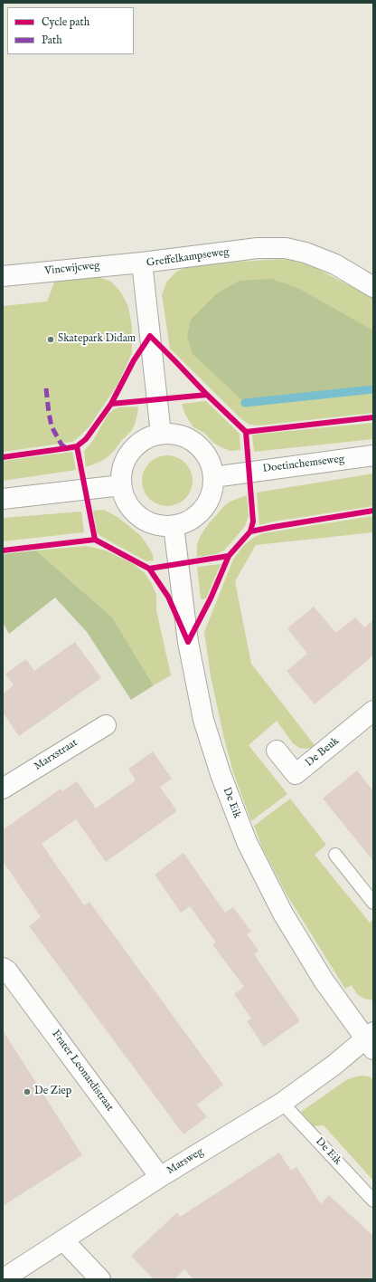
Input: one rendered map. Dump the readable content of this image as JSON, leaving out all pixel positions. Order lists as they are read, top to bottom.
{
  "streets": {
    "street": [
      "Greffelkampseweg",
      "Vincwijcweg",
      "Doetinchemseweg",
      "De Beuk",
      "Marxstraat",
      "De Eik",
      "Frater Leonardistraat",
      "Marsweg"
    ]
  },
  "crossings": [
    ["Greffelkampseweg", "Vincwijcweg"],
    ["Greffelkampseweg", "Doetinchemseweg"],
    ["Greffelkampseweg", "De Eik"],
    ["Doetinchemseweg", "De Eik"],
    ["De Eik", "Marsweg"],
    ["Frater Leonardistraat", "Marsweg"]
  ],
  "places": ["Skatepark Didam", "De Ziep"],
  "legend": ["Cycle path", "Path"]
}
